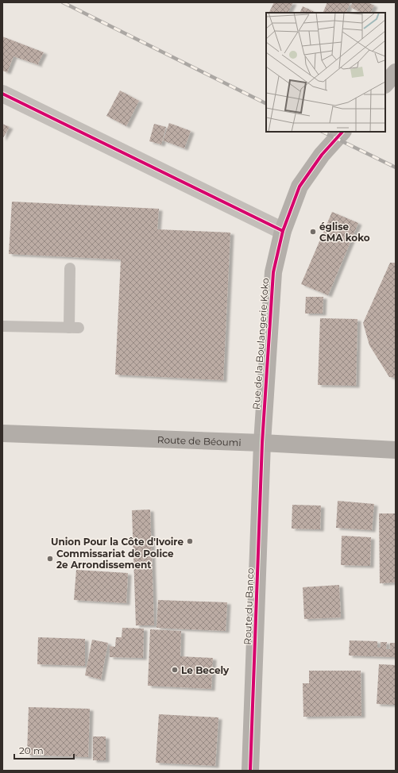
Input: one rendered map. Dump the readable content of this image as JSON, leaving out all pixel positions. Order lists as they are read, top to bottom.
{
  "streets": {
    "main road": ["Route de Béoumi"],
    "street": ["Rue de la Boulangerie Koko", "Route du Banco"]
  },
  "crossings": [
    ["Rue de la Boulangerie Koko", "Route de Béoumi"],
    ["Rue de la Boulangerie Koko", "Route du Banco"],
    ["Route de Béoumi", "Route du Banco"]
  ],
  "places": [
    "église CMA koko",
    "Union Pour la Côte d'Ivoire",
    "Commissariat de Police 2e Arrondissement",
    "Le Becely"
  ],
  "scale_bar": "20 m"
}
